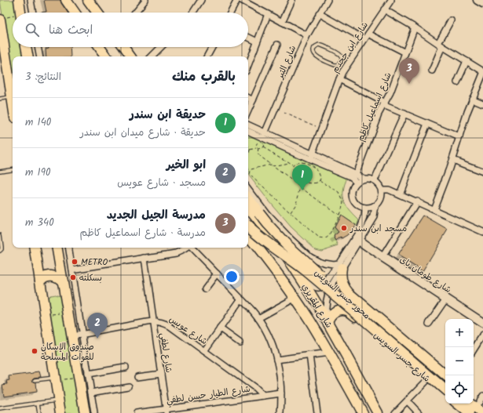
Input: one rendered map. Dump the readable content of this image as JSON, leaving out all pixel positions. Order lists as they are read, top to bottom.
{
  "streets": {
    "main road": ["محور جسر السويس", "شارع المقريزي", "شارع جسر السويس"],
    "street": [
      "شارع ابن جحدم",
      "شارع التبر",
      "شارع اسماعيل كاظم",
      "شارع طومان باى",
      "شارع عويس",
      "شارع لطفي",
      "شارع الطيار حسن لطفي"
    ]
  },
  "crossings": [
    ["شارع عويس", "شارع لطفي"],
    ["شارع عويس", "شارع الطيار حسن لطفي"],
    ["شارع لطفي", "شارع الطيار حسن لطفي"]
  ],
  "places": [
    "مسجد ابن سندر",
    "METRO",
    "بسكلته",
    "صندوق الإسكان للقوات المسلحة"
  ],
  "page": {
    "search": "ابحث هنا",
    "heading": ["بالقرب منك", "النتائج: 3"],
    "pins": ["3", "1", "2"],
    "list": [
      {
        "mark": "1",
        "name": "حديقة ابن سندر",
        "note": "حديقة · شارع ميدان ابن سندر",
        "value": "140 m"
      },
      {
        "mark": "2",
        "name": "ابو الخير",
        "note": "مسجد · شارع عويس",
        "value": "190 m"
      },
      {
        "mark": "3",
        "name": "مدرسة الجيل الجديد",
        "note": "مدرسة · شارع اسماعيل كاظم",
        "value": "340 m"
      }
    ],
    "map_buttons": ["+", "−"]
  }
}
